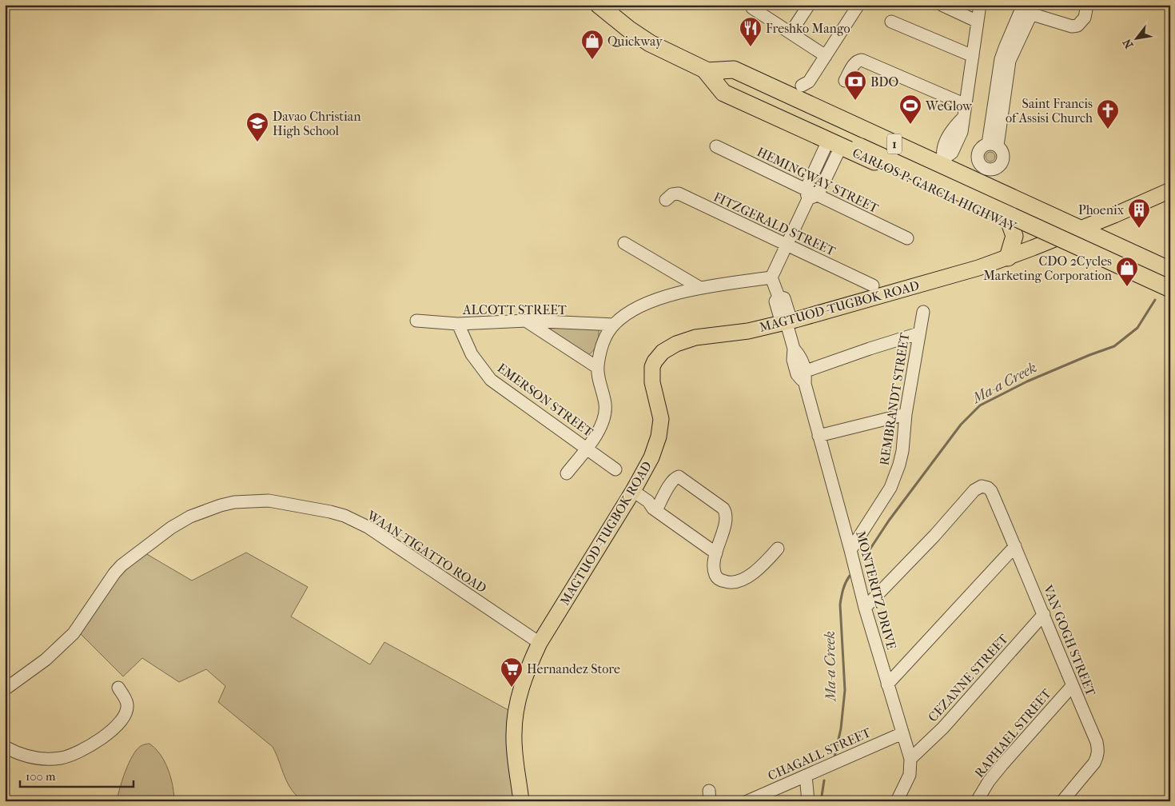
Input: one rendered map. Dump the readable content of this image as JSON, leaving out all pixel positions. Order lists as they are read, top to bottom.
{
  "streets": {
    "highway": ["1", "CARLOS P. GARCIA HIGHWAY"],
    "main road": ["MAGTUOD-TUGBOK ROAD"],
    "street": [
      "HEMINGWAY STREET",
      "FITZGERALD STREET",
      "ALCOTT STREET",
      "REMBRANDT STREET",
      "EMERSON STREET",
      "WAAN-TIGATTO ROAD",
      "MONTERITZ DRIVE",
      "VAN GOGH STREET",
      "CEZANNE STREET",
      "RAPHAEL STREET",
      "CHAGALL STREET"
    ]
  },
  "crossings": [
    ["CARLOS P. GARCIA HIGHWAY", "MAGTUOD-TUGBOK ROAD"],
    ["MAGTUOD-TUGBOK ROAD", "WAAN-TIGATTO ROAD"],
    ["MAGTUOD-TUGBOK ROAD", "MONTERITZ DRIVE"],
    ["ALCOTT STREET", "EMERSON STREET"],
    ["REMBRANDT STREET", "MONTERITZ DRIVE"],
    ["MONTERITZ DRIVE", "VAN GOGH STREET"],
    ["MONTERITZ DRIVE", "CEZANNE STREET"],
    ["MONTERITZ DRIVE", "CHAGALL STREET"],
    ["VAN GOGH STREET", "CEZANNE STREET"],
    ["VAN GOGH STREET", "RAPHAEL STREET"]
  ],
  "water": ["Ma-a Creek"],
  "places": {
    "restaurant": ["Freshko Mango"],
    "shop": ["Quickway", "CDO 2Cycles Marketing Corporation"],
    "bank": ["BDO"],
    "sports": ["WeGlow"],
    "church": ["Saint Francis of Assisi Church"],
    "school or university": ["Davao Christian High School"],
    "building": ["Phoenix"],
    "supermarket": ["Hernandez Store"]
  },
  "scale_bar": "100 m",
  "north": "bottom left"
}
